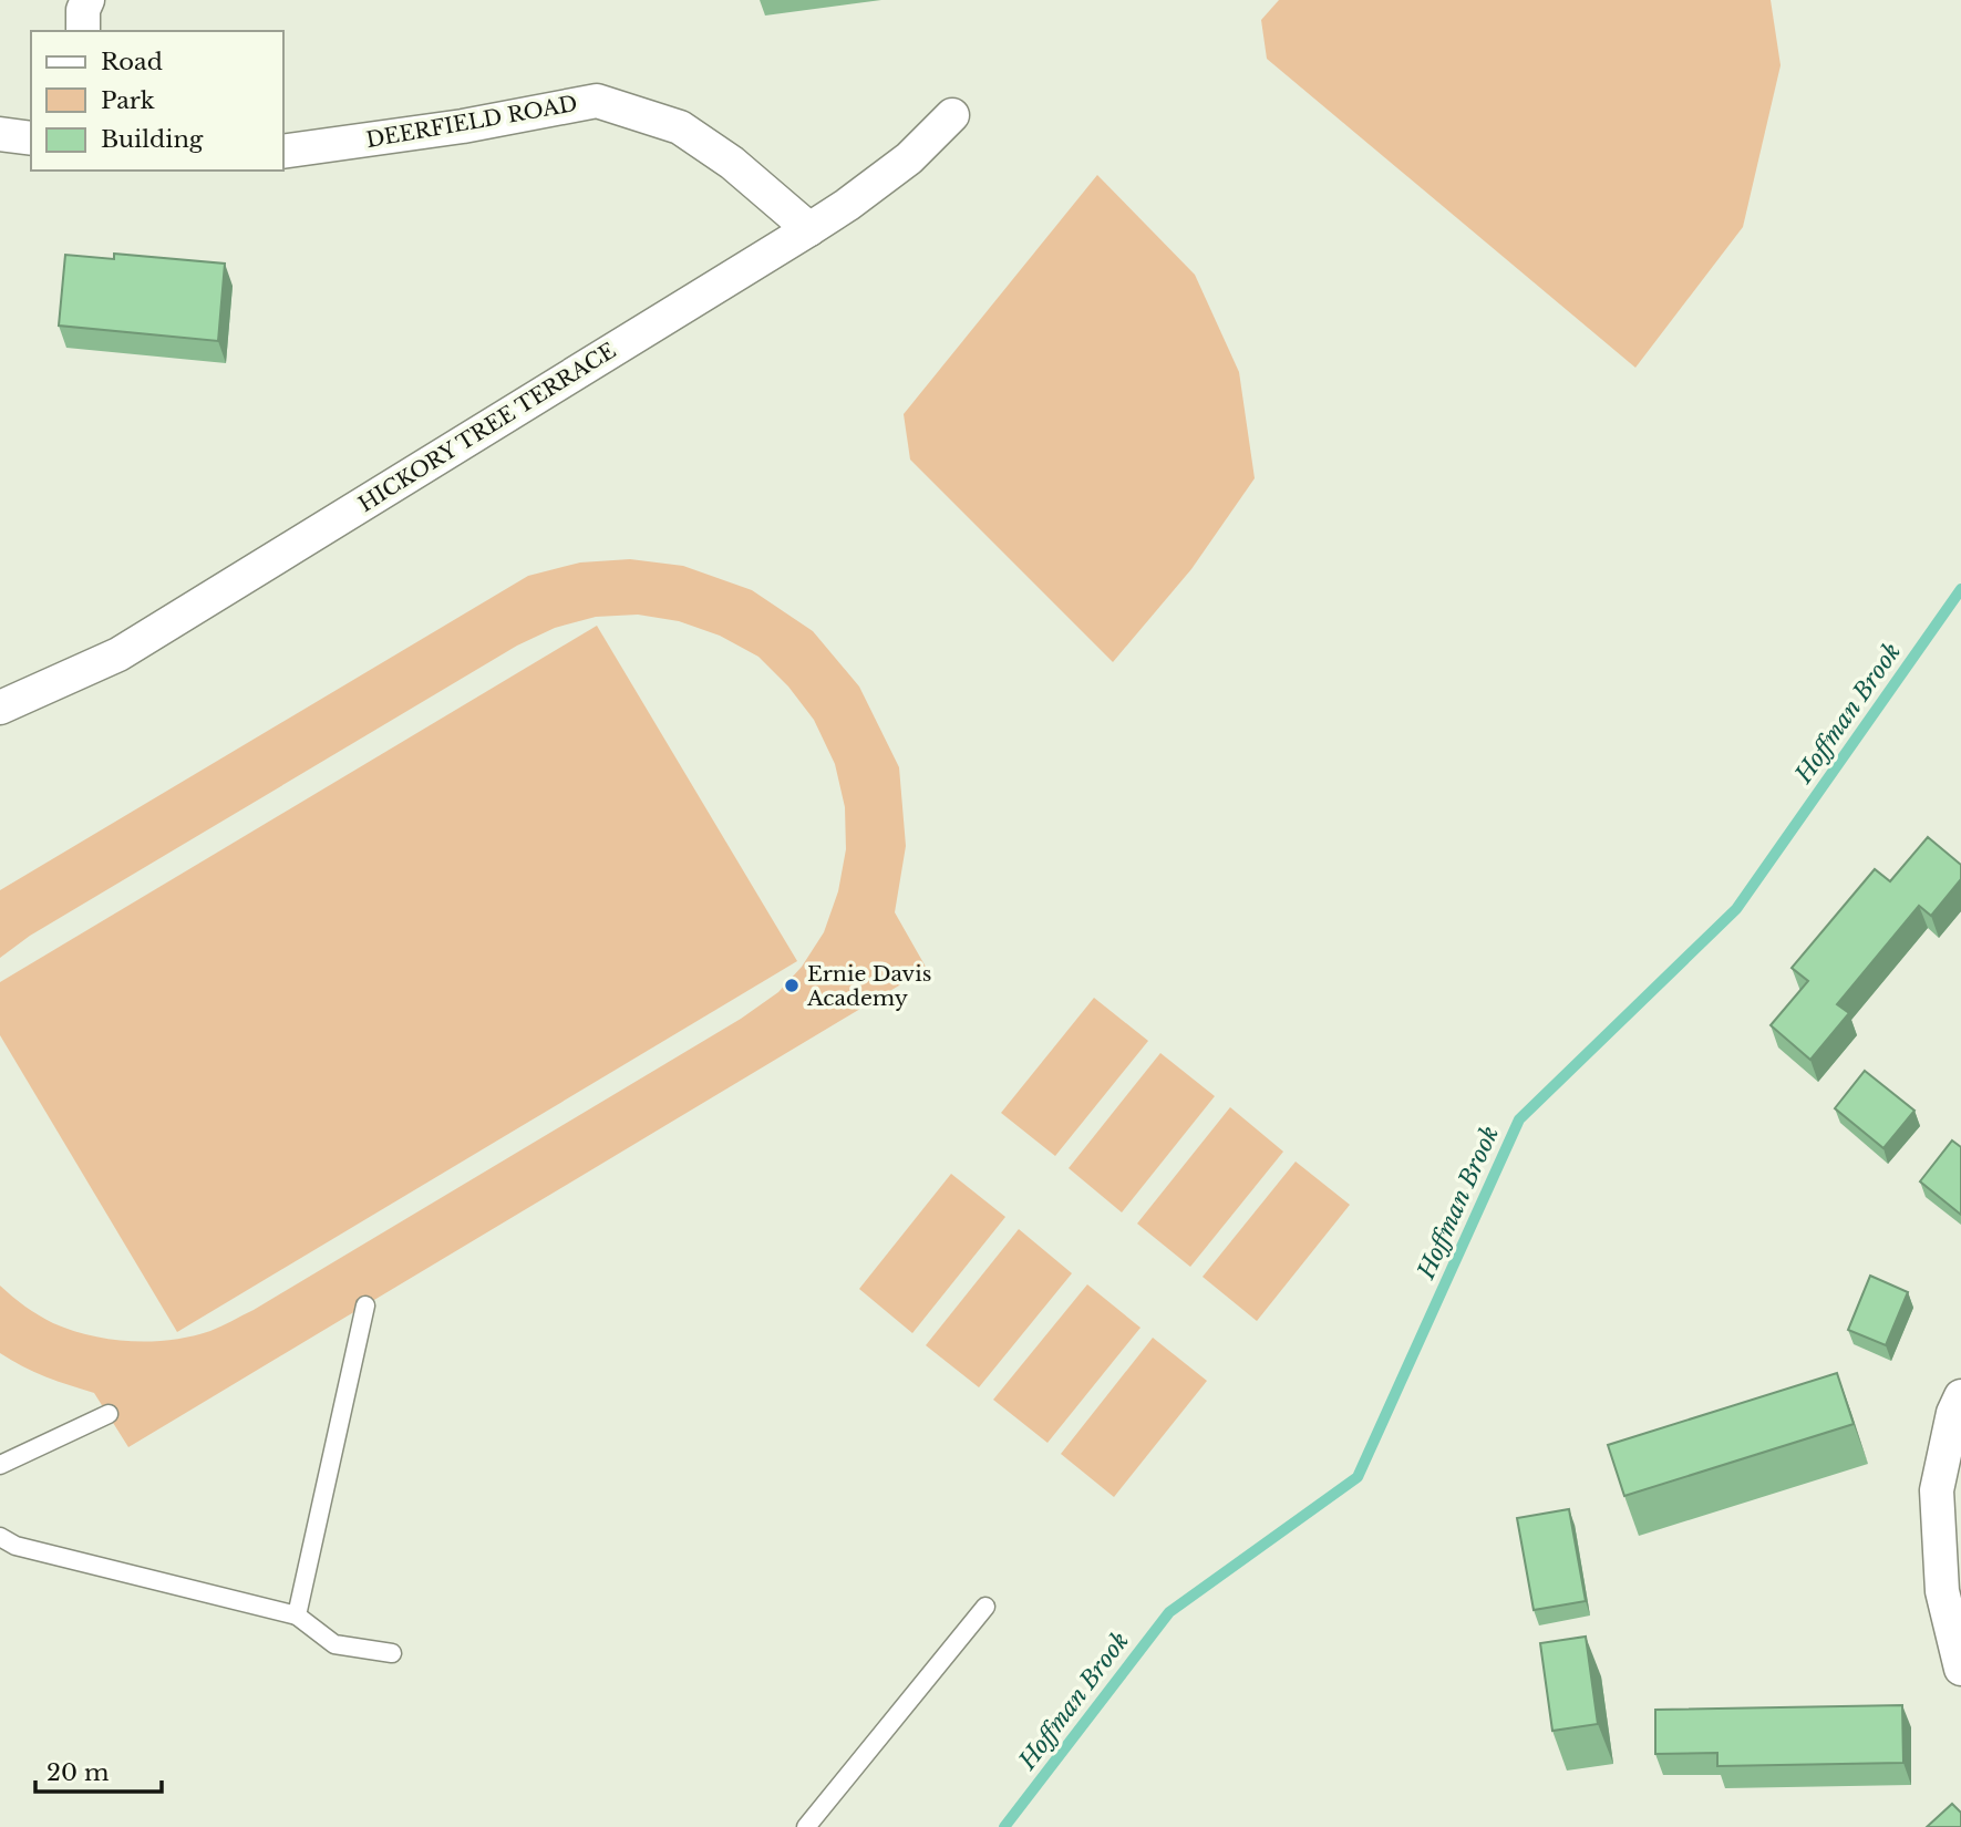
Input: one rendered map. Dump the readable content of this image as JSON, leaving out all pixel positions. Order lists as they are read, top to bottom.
{
  "streets": {
    "street": ["DEERFIELD ROAD", "HICKORY TREE TERRACE"]
  },
  "crossings": [
    ["DEERFIELD ROAD", "HICKORY TREE TERRACE"]
  ],
  "water": ["Hoffman Brook"],
  "places": ["Ernie Davis Academy"],
  "legend": ["Road", "Park", "Building"],
  "scale_bar": "20 m"
}
